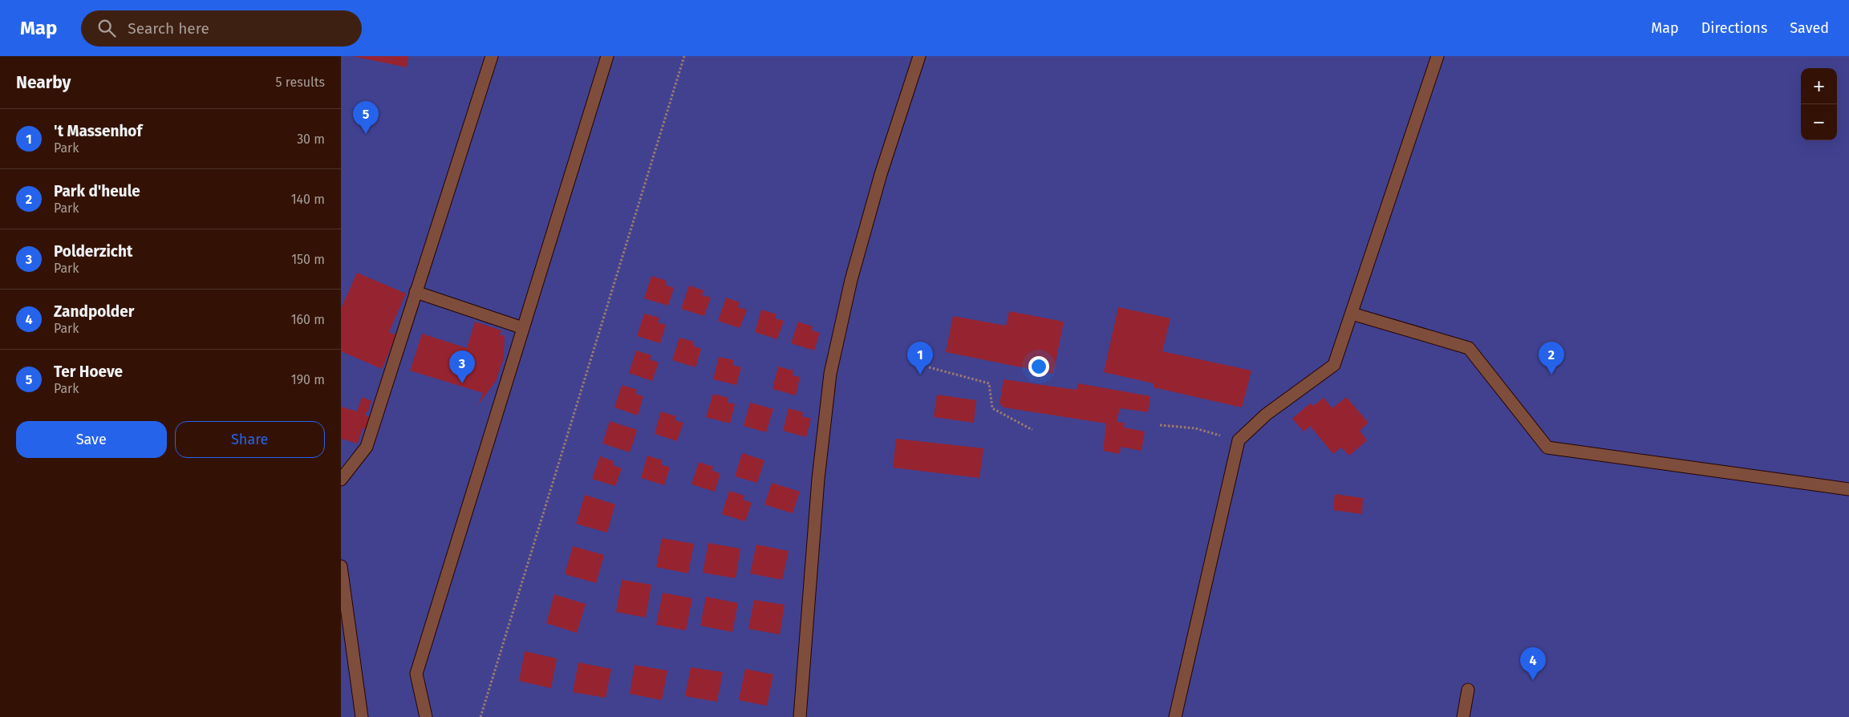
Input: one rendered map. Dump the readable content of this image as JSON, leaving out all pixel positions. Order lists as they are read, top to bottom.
{
  "page": {
    "header": "Map",
    "search": "Search here",
    "nav": ["Map", "Directions", "Saved"],
    "heading": ["Nearby", "5 results"],
    "map_buttons": ["+", "−"],
    "pins": [
      "5",
      "1",
      "2",
      "3",
      "4"
    ],
    "list": [
      {
        "mark": "1",
        "name": "'t Massenhof",
        "note": "Park",
        "value": "30 m"
      },
      {
        "mark": "2",
        "name": "Park d'heule",
        "note": "Park",
        "value": "140 m"
      },
      {
        "mark": "3",
        "name": "Polderzicht",
        "note": "Park",
        "value": "150 m"
      },
      {
        "mark": "4",
        "name": "Zandpolder",
        "note": "Park",
        "value": "160 m"
      },
      {
        "mark": "5",
        "name": "Ter Hoeve",
        "note": "Park",
        "value": "190 m"
      }
    ],
    "buttons": ["Save", "Share"]
  }
}
